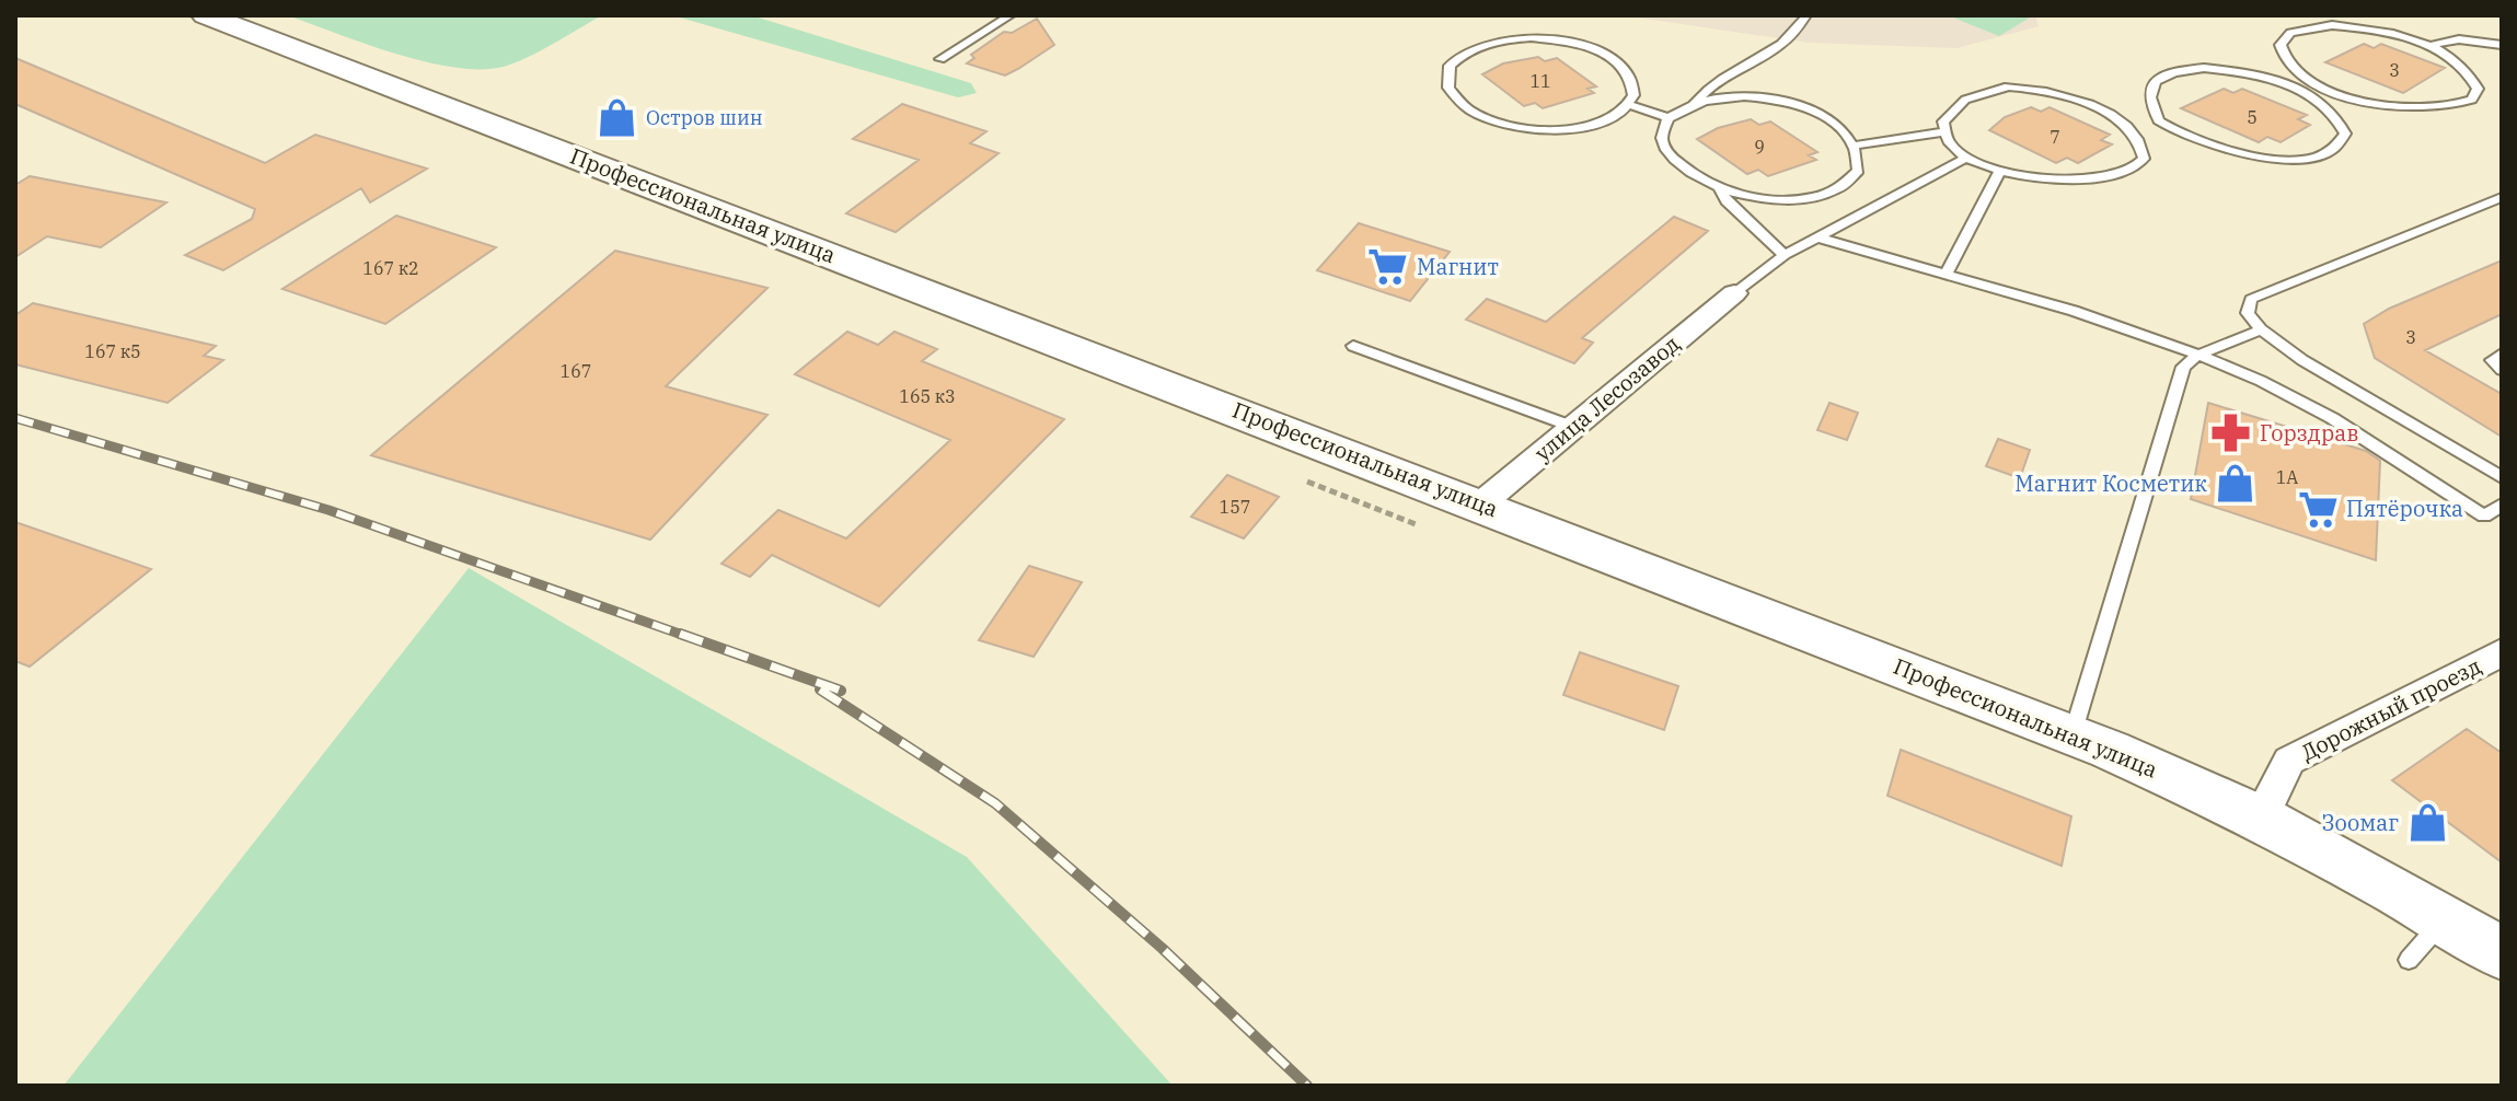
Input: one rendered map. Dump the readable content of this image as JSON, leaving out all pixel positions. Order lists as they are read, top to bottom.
{
  "streets": {
    "main road": ["Профессиональная улица"],
    "street": ["улица Лесозавод", "Дорожный проезд"]
  },
  "crossings": [
    ["Профессиональная улица", "улица Лесозавод"],
    ["Профессиональная улица", "Дорожный проезд"]
  ],
  "places": {
    "shop": ["Остров шин", "Магнит Косметик", "Зоомаг"],
    "supermarket": ["Магнит", "Пятёрочка"],
    "pharmacy": ["Горздрав"]
  },
  "house_numbers": [
    "3",
    "11",
    "5",
    "7",
    "9",
    "167 к2",
    "3",
    "167 к5",
    "167",
    "165 к3",
    "1А",
    "157"
  ]
}
